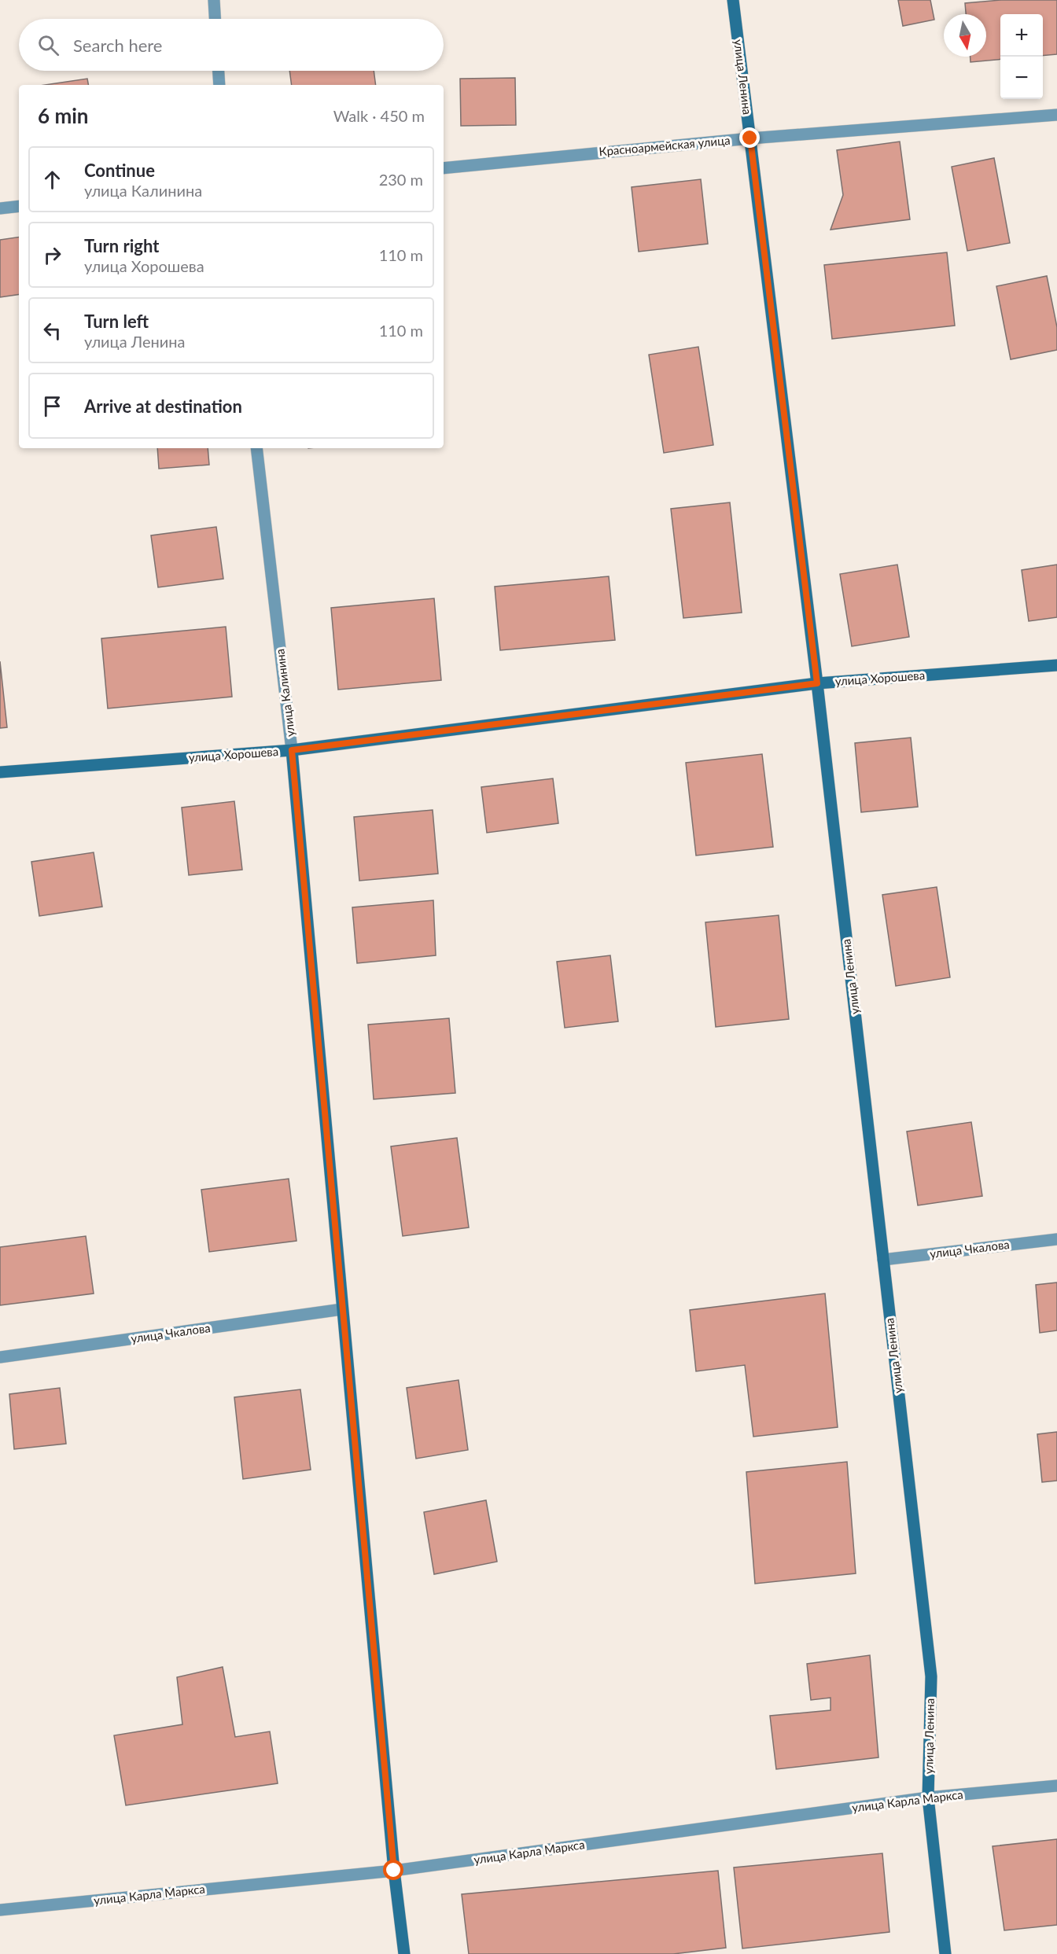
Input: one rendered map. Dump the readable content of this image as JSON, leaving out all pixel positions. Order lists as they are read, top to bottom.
{
  "streets": {
    "street": [
      "улица Ленина",
      "Красноармейская улица",
      "улица Хорошева",
      "улица Калинина",
      "улица Чкалова",
      "улица Карла Маркса"
    ]
  },
  "crossings": [
    ["улица Ленина", "Красноармейская улица"],
    ["улица Ленина", "улица Хорошева"],
    ["улица Ленина", "улица Чкалова"],
    ["улица Ленина", "улица Карла Маркса"],
    ["улица Хорошева", "улица Калинина"],
    ["улица Калинина", "улица Чкалова"],
    ["улица Калинина", "улица Карла Маркса"]
  ],
  "north": "bottom",
  "page": {
    "map_buttons": ["+", "−"],
    "search": "Search here",
    "heading": ["6 min", "Walk · 450 m"],
    "list": [
      ["Continue", "улица Калинина", "230 m"],
      ["Turn right", "улица Хорошева", "110 m"],
      ["Turn left", "улица Ленина", "110 m"],
      "Arrive at destination"
    ]
  }
}
